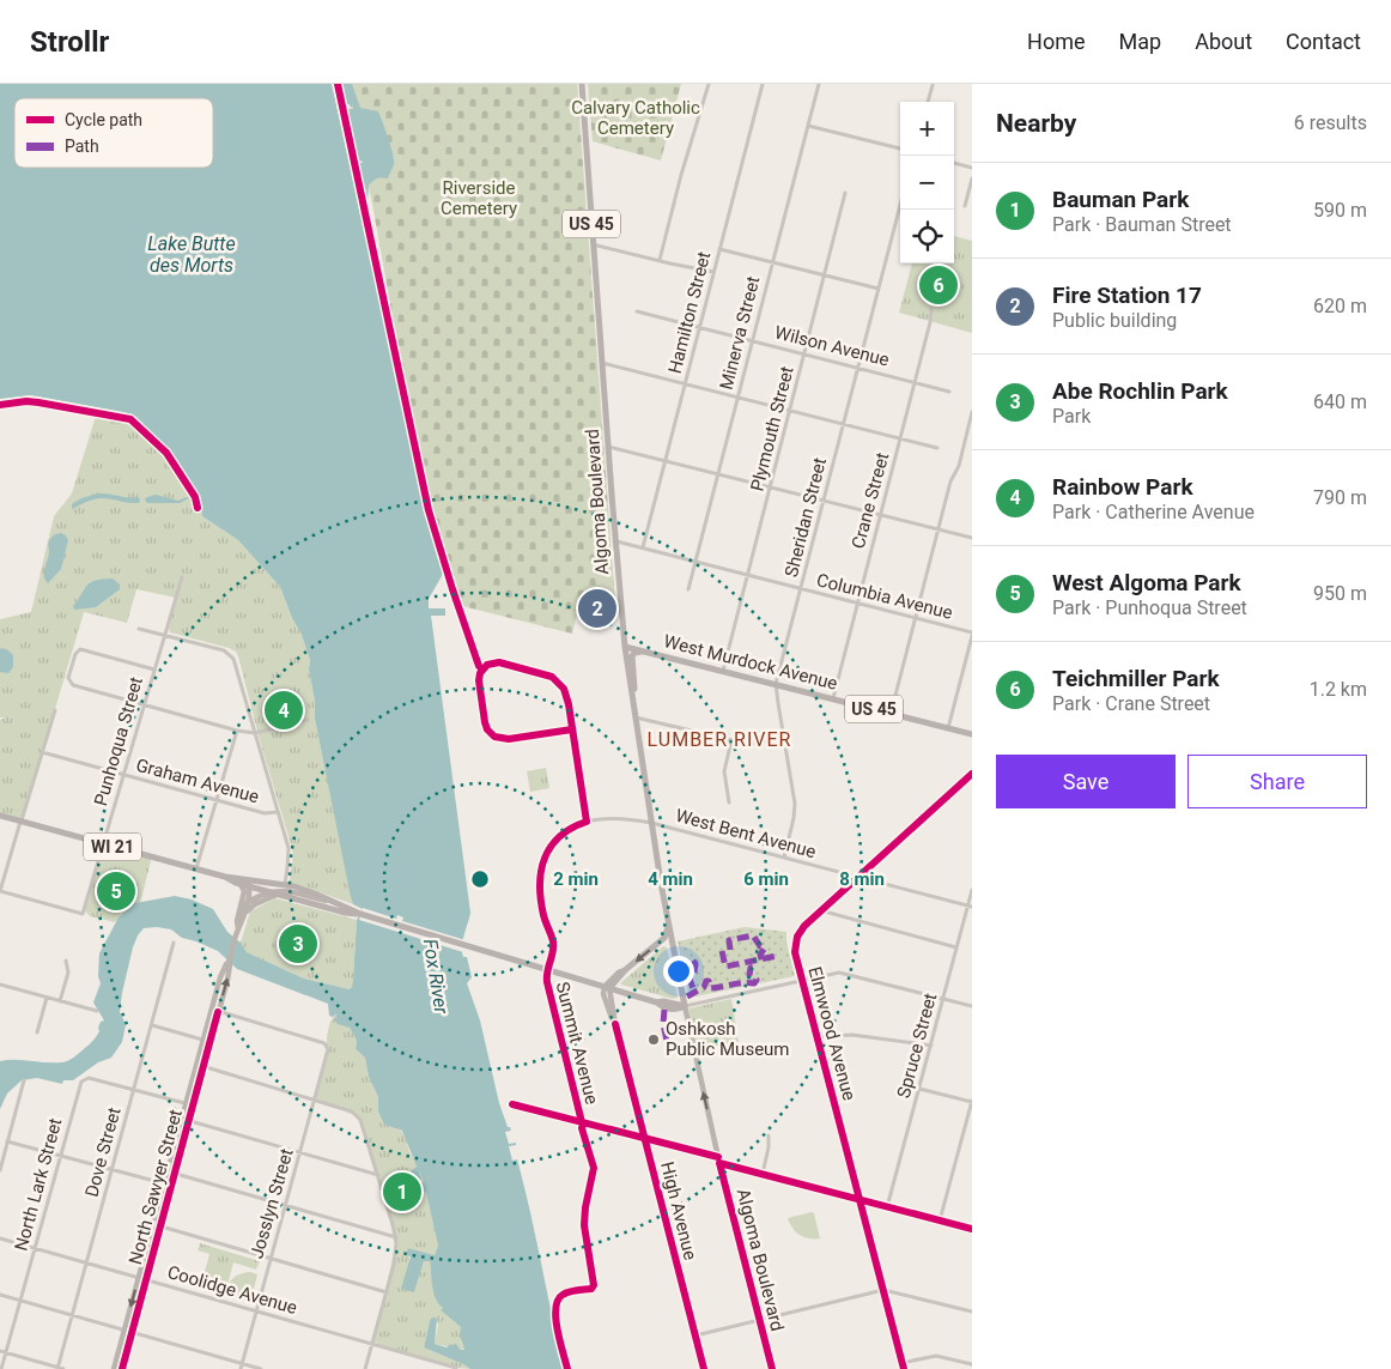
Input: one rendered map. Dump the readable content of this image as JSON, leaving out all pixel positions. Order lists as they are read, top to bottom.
{
  "streets": {
    "main road": [
      "US 45",
      "Algoma Boulevard",
      "West Murdock Avenue",
      "WI 21"
    ],
    "street": [
      "Hamilton Street",
      "Minerva Street",
      "Wilson Avenue",
      "Plymouth Street",
      "Crane Street",
      "Sheridan Street",
      "Columbia Avenue",
      "Punhoqua Street",
      "Graham Avenue",
      "West Bent Avenue",
      "Elmwood Avenue",
      "Summit Avenue",
      "Spruce Street",
      "Dove Street",
      "North Lark Street",
      "North Sawyer Street",
      "Josslyn Street",
      "High Avenue",
      "Coolidge Avenue"
    ]
  },
  "crossings": [
    ["Hamilton Street", "Wilson Avenue"],
    ["Hamilton Street", "Columbia Avenue"],
    ["Minerva Street", "Wilson Avenue"],
    ["Minerva Street", "Columbia Avenue"],
    ["Wilson Avenue", "Plymouth Street"],
    ["Wilson Avenue", "Crane Street"],
    ["Wilson Avenue", "Sheridan Street"],
    ["Plymouth Street", "Columbia Avenue"],
    ["Plymouth Street", "West Murdock Avenue"],
    ["Crane Street", "Columbia Avenue"],
    ["Crane Street", "West Murdock Avenue"],
    ["Algoma Boulevard", "Columbia Avenue"],
    ["Algoma Boulevard", "West Murdock Avenue"],
    ["Algoma Boulevard", "West Bent Avenue"],
    ["Algoma Boulevard", "WI 21"],
    ["Algoma Boulevard", "Summit Avenue"],
    ["Algoma Boulevard", "High Avenue"],
    ["Sheridan Street", "Columbia Avenue"],
    ["Sheridan Street", "West Murdock Avenue"],
    ["Sheridan Street", "West Bent Avenue"],
    ["Punhoqua Street", "Graham Avenue"],
    ["Punhoqua Street", "WI 21"],
    ["West Bent Avenue", "WI 21"],
    ["West Bent Avenue", "Elmwood Avenue"],
    ["West Bent Avenue", "Summit Avenue"],
    ["West Bent Avenue", "Spruce Street"],
    ["West Bent Avenue", "High Avenue"],
    ["WI 21", "Summit Avenue"],
    ["WI 21", "North Sawyer Street"],
    ["WI 21", "High Avenue"],
    ["Summit Avenue", "High Avenue"],
    ["Dove Street", "North Lark Street"],
    ["Dove Street", "Coolidge Avenue"],
    ["North Lark Street", "Coolidge Avenue"],
    ["North Sawyer Street", "Josslyn Street"],
    ["North Sawyer Street", "Coolidge Avenue"],
    ["Josslyn Street", "Coolidge Avenue"]
  ],
  "districts": ["LUMBER RIVER"],
  "water": ["Lake Butte des Morts", "Fox River"],
  "parks": ["Calvary Catholic Cemetery", "Riverside Cemetery"],
  "places": ["Oshkosh Public Museum"],
  "legend": ["Cycle path", "Path"],
  "page": {
    "header": "Strollr",
    "nav": [
      "Home",
      "Map",
      "About",
      "Contact"
    ],
    "heading": ["Nearby", "6 results"],
    "map_buttons": ["+", "−"],
    "list": [
      {
        "mark": "1",
        "name": "Bauman Park",
        "note": "Park · Bauman Street",
        "value": "590 m"
      },
      {
        "mark": "2",
        "name": "Fire Station 17",
        "note": "Public building",
        "value": "620 m"
      },
      {
        "mark": "3",
        "name": "Abe Rochlin Park",
        "note": "Park",
        "value": "640 m"
      },
      {
        "mark": "4",
        "name": "Rainbow Park",
        "note": "Park · Catherine Avenue",
        "value": "790 m"
      },
      {
        "mark": "5",
        "name": "West Algoma Park",
        "note": "Park · Punhoqua Street",
        "value": "950 m"
      },
      {
        "mark": "6",
        "name": "Teichmiller Park",
        "note": "Park · Crane Street",
        "value": "1.2 km"
      }
    ],
    "pins": [
      "6",
      "2",
      "4",
      "5",
      "3",
      "1"
    ],
    "buttons": ["Save", "Share"]
  },
  "rings": [
    "2 min",
    "4 min",
    "6 min",
    "8 min"
  ]
}
